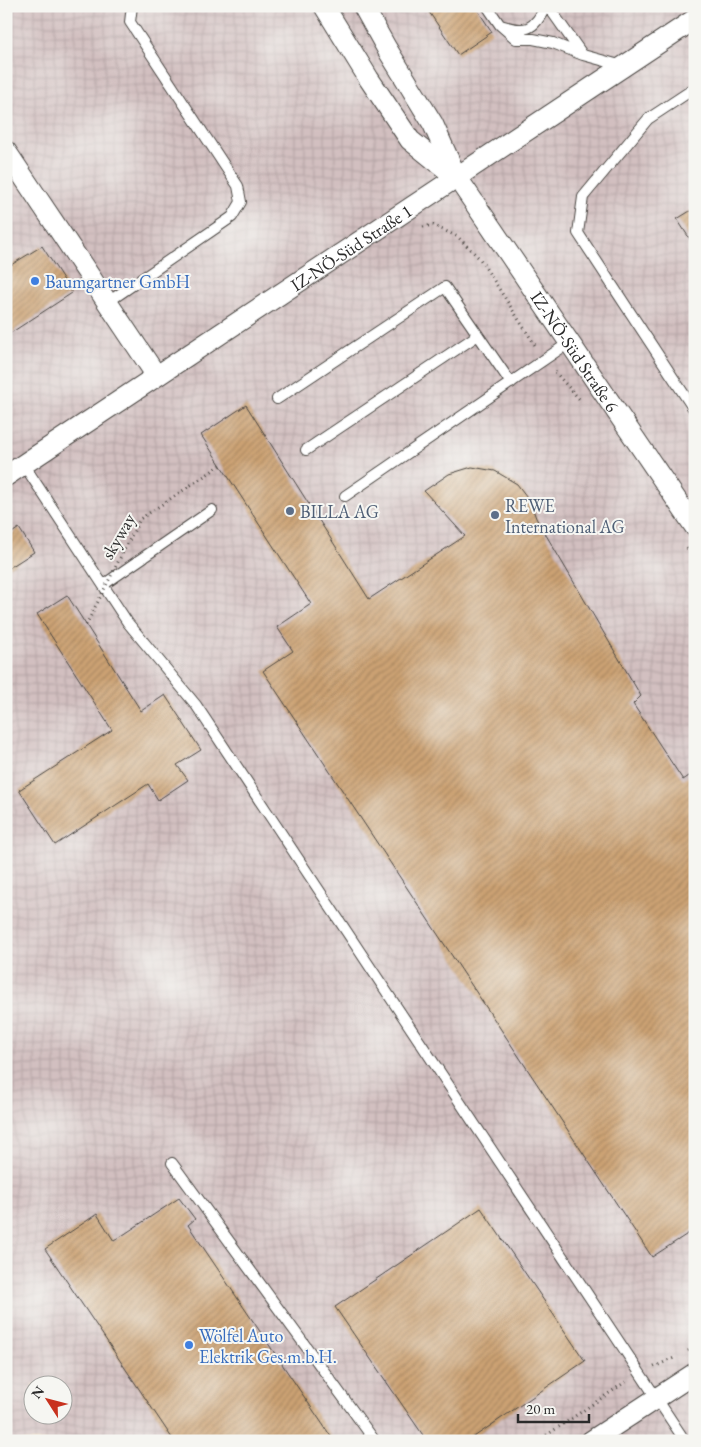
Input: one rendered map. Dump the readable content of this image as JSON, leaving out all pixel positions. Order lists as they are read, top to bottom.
{
  "streets": {
    "street": ["IZ-NÖ-Süd Straße 1", "IZ-NÖ-Süd Straße 6"],
    "path": ["skyway"]
  },
  "crossings": [
    ["IZ-NÖ-Süd Straße 1", "IZ-NÖ-Süd Straße 6"]
  ],
  "places": [
    "Baumgartner GmbH",
    "BILLA AG",
    "REWE International AG",
    "Wölfel Auto Elektrik Ges.m.b.H."
  ],
  "scale_bar": "20 m",
  "north": "top left"
}
